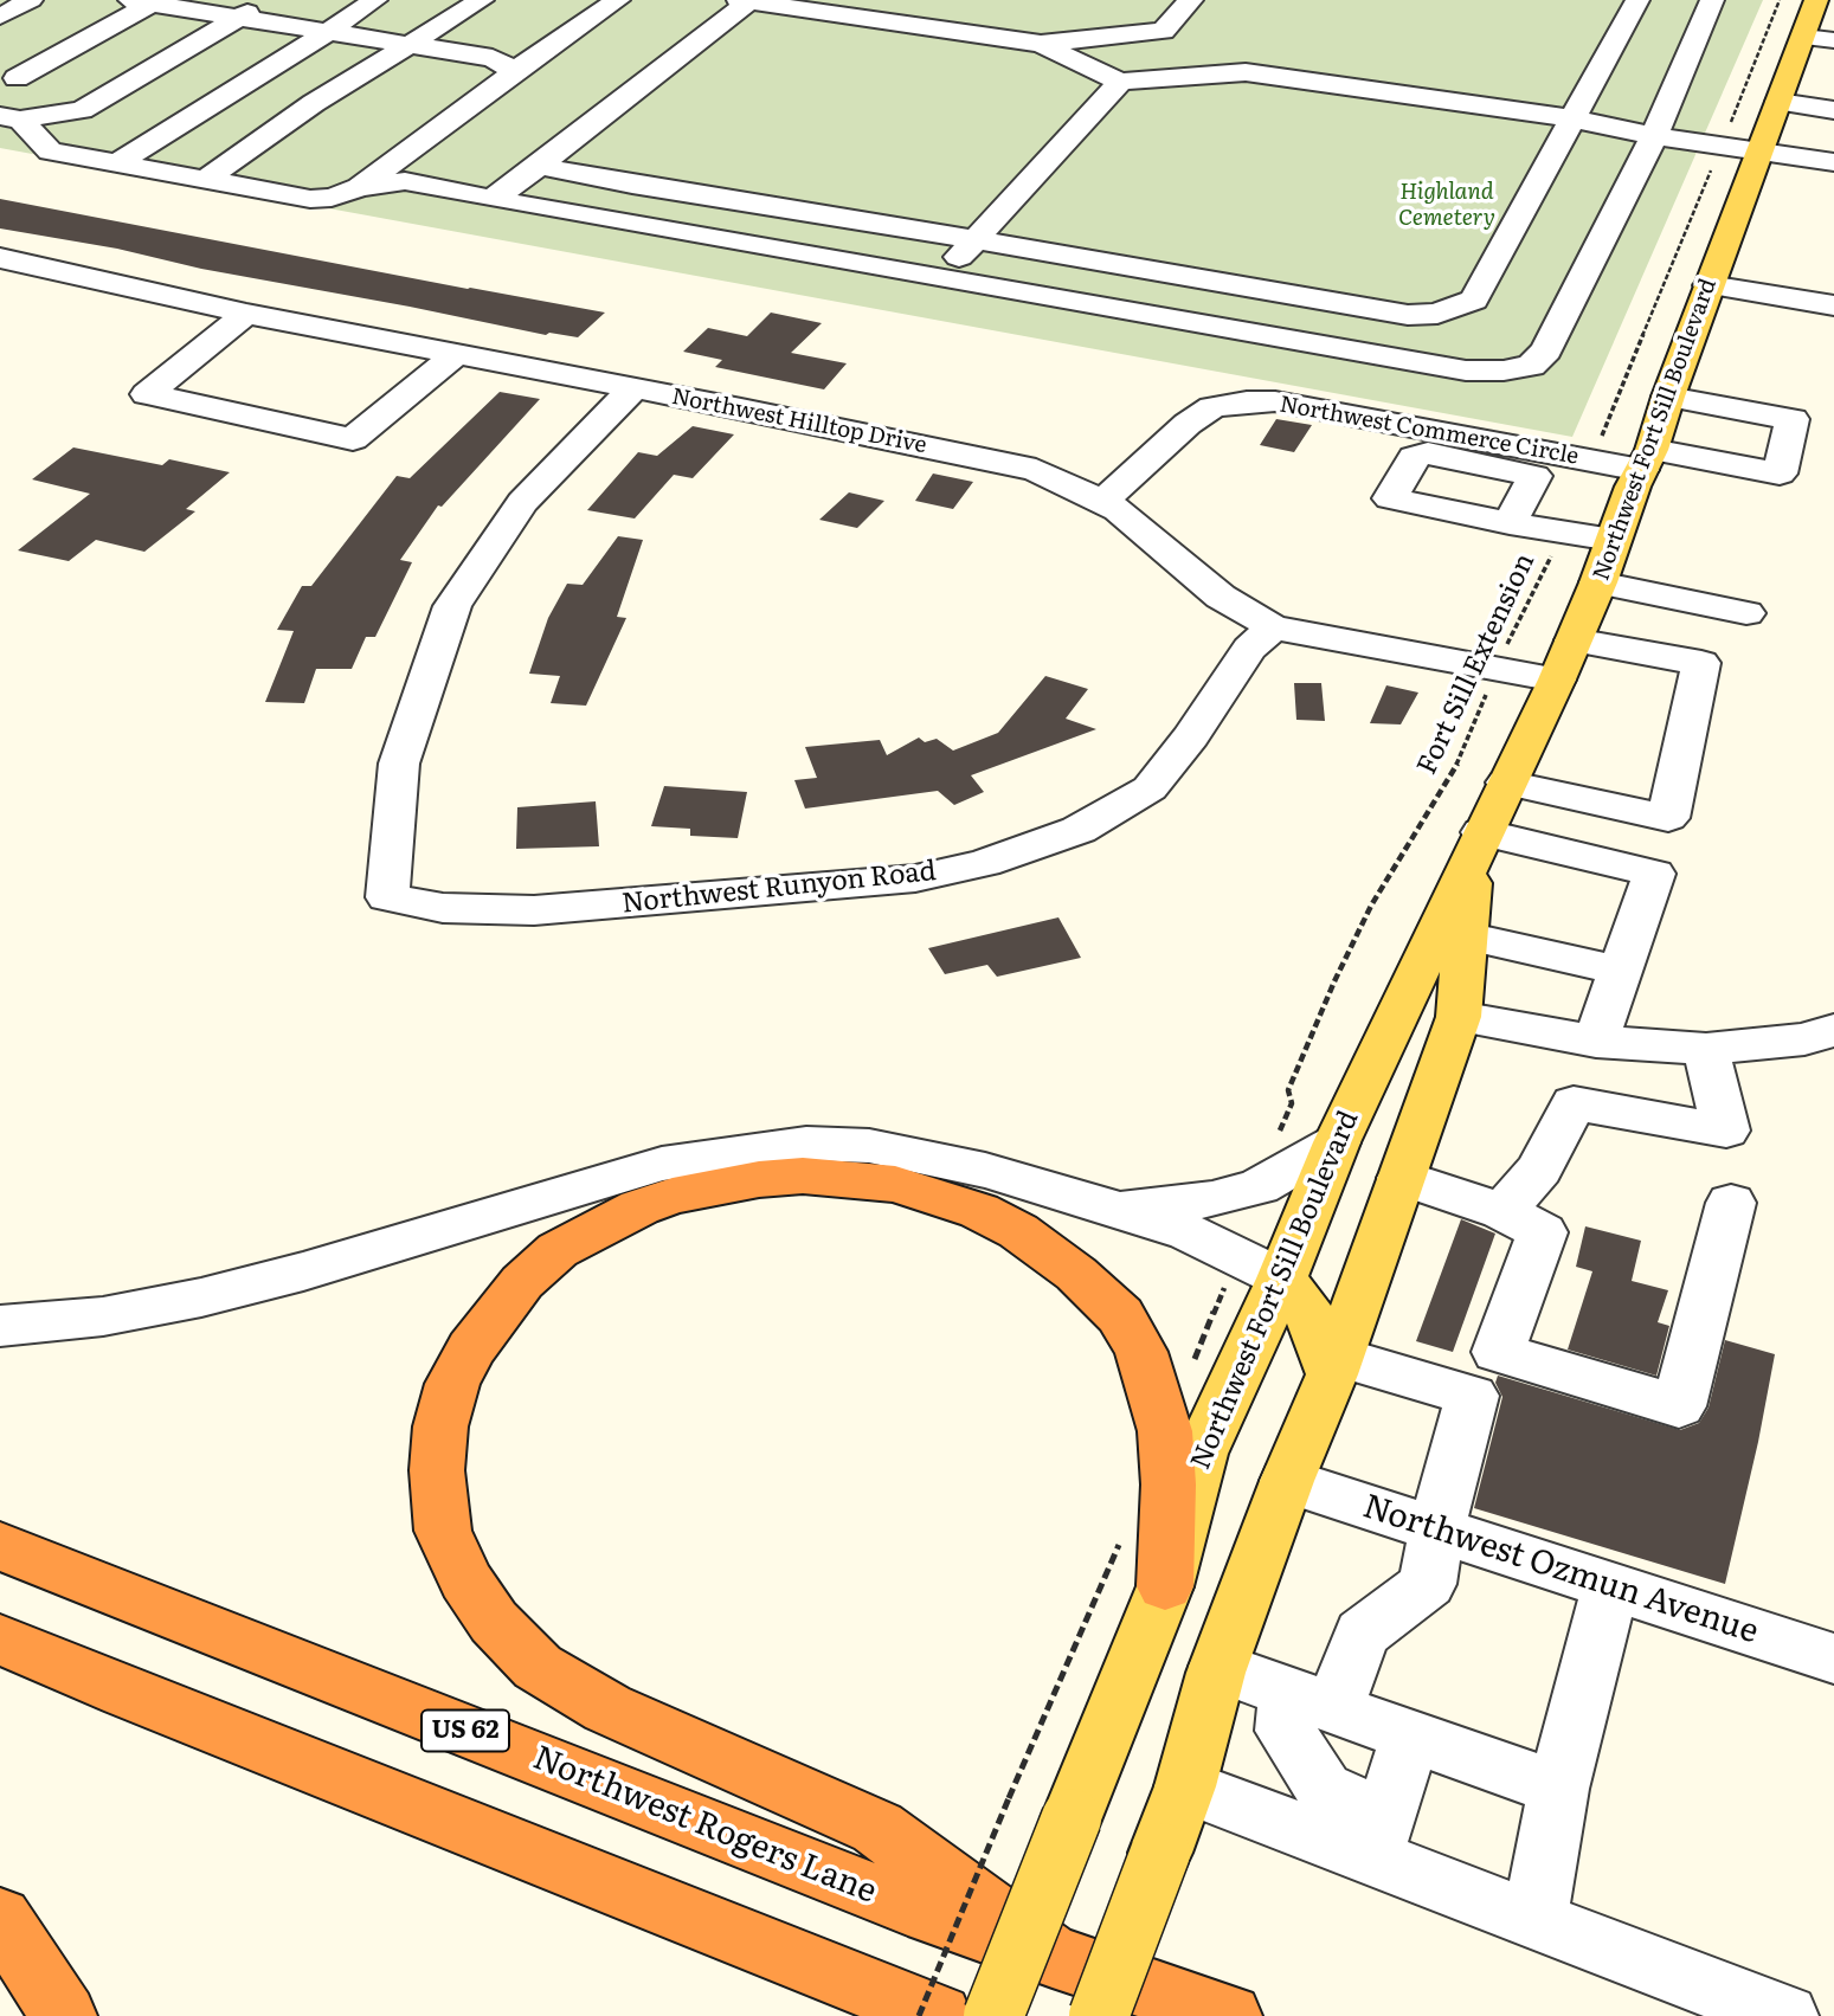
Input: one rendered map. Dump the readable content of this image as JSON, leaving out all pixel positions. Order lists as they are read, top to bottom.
{
  "streets": {
    "highway": ["US 62", "Northwest Rogers Lane"],
    "main road": ["Northwest Fort Sill Boulevard"],
    "street": [
      "Northwest Hilltop Drive",
      "Northwest Commerce Circle",
      "Northwest Runyon Road",
      "Northwest Ozmun Avenue"
    ],
    "path": ["Fort Sill Extension"]
  },
  "crossings": [
    ["Northwest Hilltop Drive", "Northwest Fort Sill Boulevard"],
    ["Northwest Hilltop Drive", "Northwest Commerce Circle"],
    ["Northwest Hilltop Drive", "Fort Sill Extension"],
    ["Northwest Hilltop Drive", "Northwest Runyon Road"],
    ["Northwest Fort Sill Boulevard", "Northwest Commerce Circle"],
    ["Northwest Fort Sill Boulevard", "Northwest Ozmun Avenue"]
  ],
  "parks": ["Highland Cemetery"]
}
